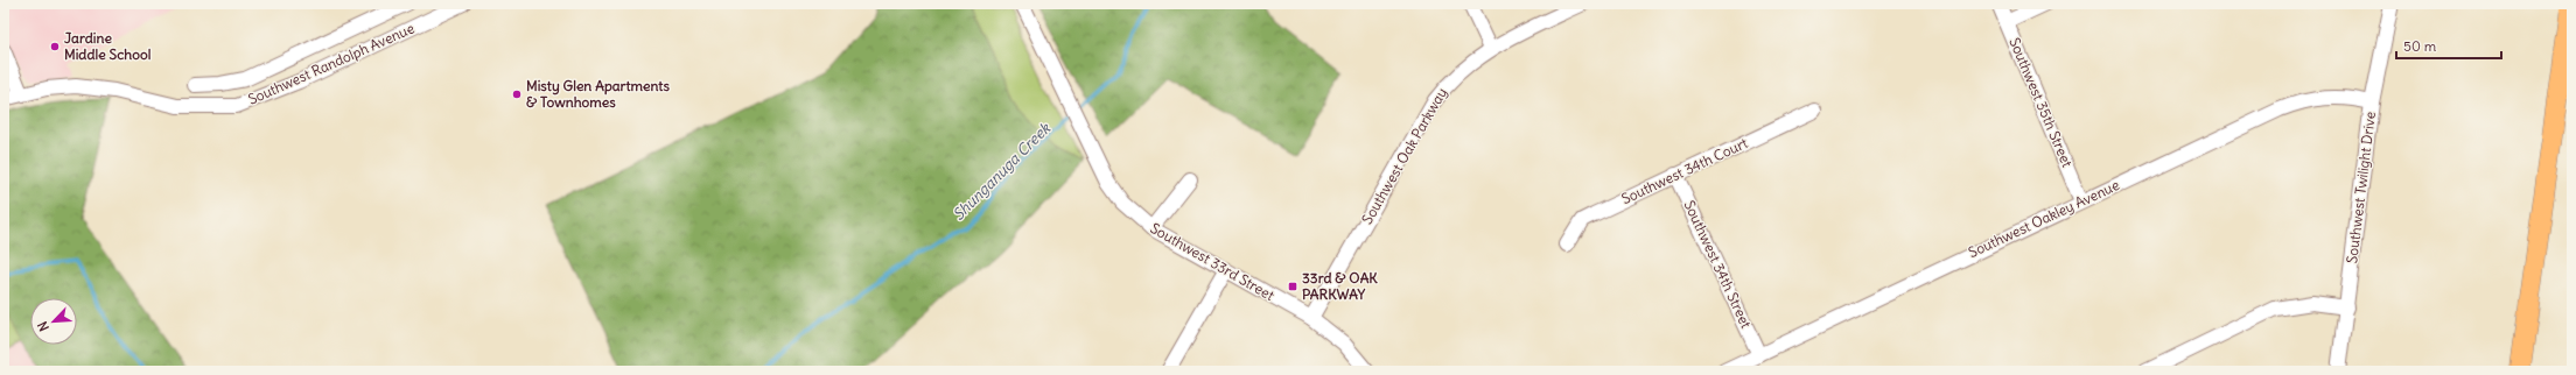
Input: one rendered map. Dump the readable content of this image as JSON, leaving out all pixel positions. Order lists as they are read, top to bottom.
{
  "streets": {
    "street": [
      "Southwest Randolph Avenue",
      "Southwest 35th Street",
      "Southwest Oak Parkway",
      "Southwest 34th Court",
      "Southwest Twilight Drive",
      "Southwest Oakley Avenue",
      "Southwest 33rd Street",
      "Southwest 34th Street"
    ]
  },
  "crossings": [
    ["Southwest 35th Street", "Southwest Oakley Avenue"],
    ["Southwest Oak Parkway", "Southwest 33rd Street"],
    ["Southwest 34th Court", "Southwest 34th Street"],
    ["Southwest Twilight Drive", "Southwest Oakley Avenue"],
    ["Southwest Oakley Avenue", "Southwest 34th Street"]
  ],
  "water": ["Shunganuga Creek"],
  "places": {
    "other": ["Jardine Middle School", "Misty Glen Apartments & Townhomes"],
    "transit": ["33rd & OAK PARKWAY"]
  },
  "scale_bar": "50 m",
  "north": "bottom left"
}
